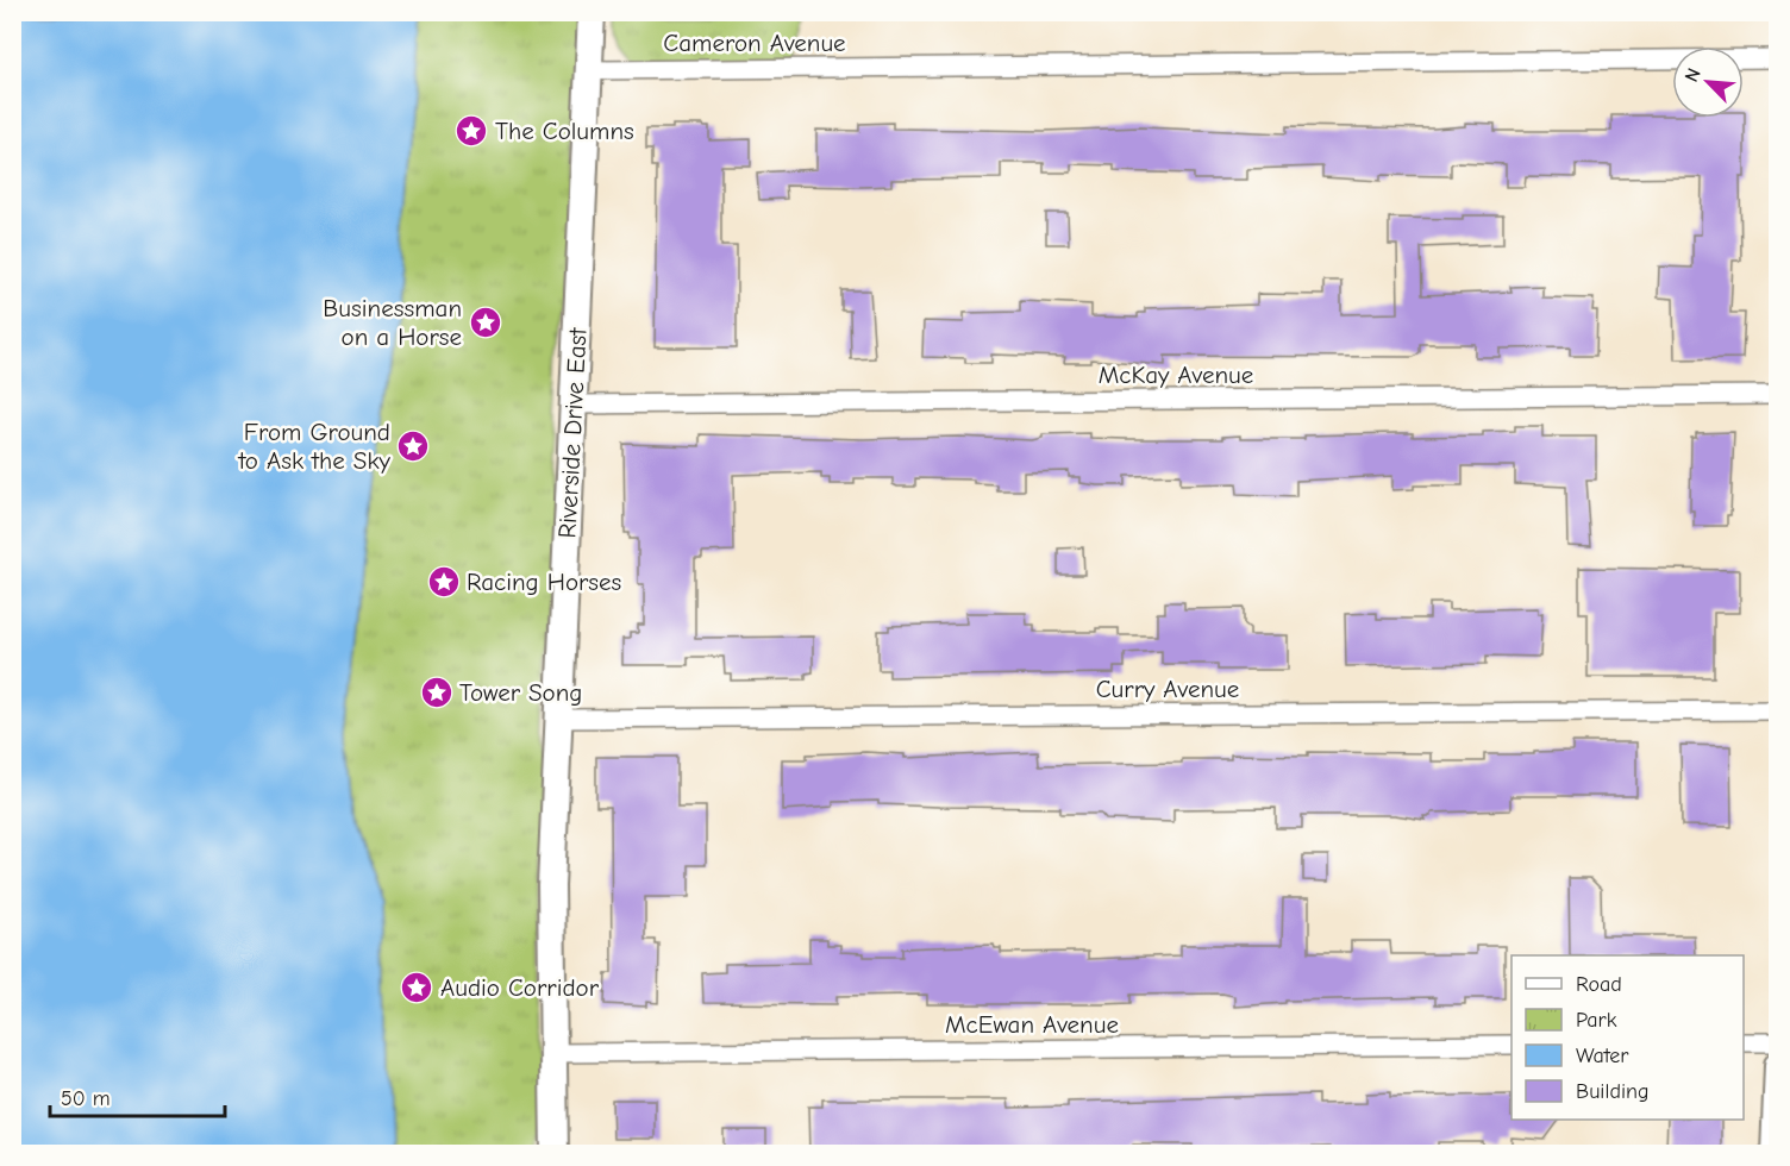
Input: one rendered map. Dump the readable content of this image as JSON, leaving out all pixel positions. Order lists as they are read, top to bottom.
{
  "streets": {
    "main road": ["Riverside Drive East"],
    "street": [
      "Cameron Avenue",
      "McKay Avenue",
      "Curry Avenue",
      "McEwan Avenue"
    ]
  },
  "crossings": [
    ["Cameron Avenue", "Riverside Drive East"],
    ["McKay Avenue", "Riverside Drive East"],
    ["Riverside Drive East", "Curry Avenue"],
    ["Riverside Drive East", "McEwan Avenue"]
  ],
  "places": {
    "place": [
      "The Columns",
      "Businessman on a Horse",
      "From Ground to Ask the Sky",
      "Racing Horses",
      "Tower Song",
      "Audio Corridor"
    ]
  },
  "legend": [
    "Road",
    "Park",
    "Water",
    "Building"
  ],
  "scale_bar": "50 m",
  "north": "top left"
}
